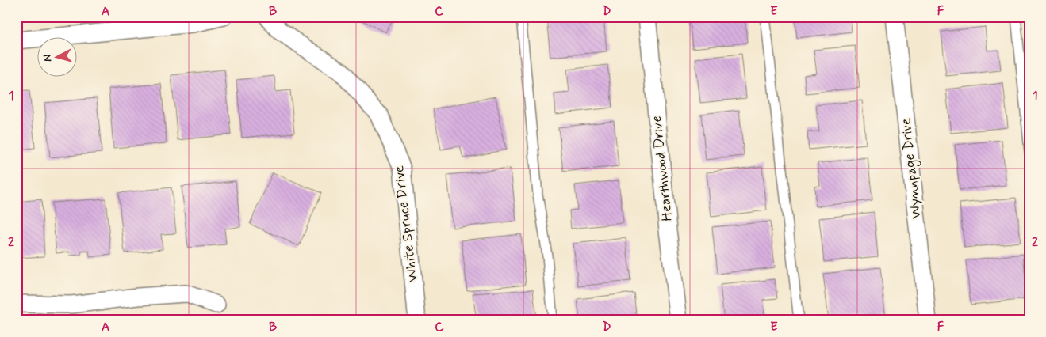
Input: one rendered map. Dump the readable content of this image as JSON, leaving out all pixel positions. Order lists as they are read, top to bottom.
{
  "streets": {
    "street": ["Hearthwood Drive", "Wynnpage Drive", "White Spruce Drive"]
  },
  "north": "left",
  "grid": {
    "columns": [
      "A",
      "B",
      "C",
      "D",
      "E",
      "F"
    ],
    "rows": ["1", "2"]
  }
}
